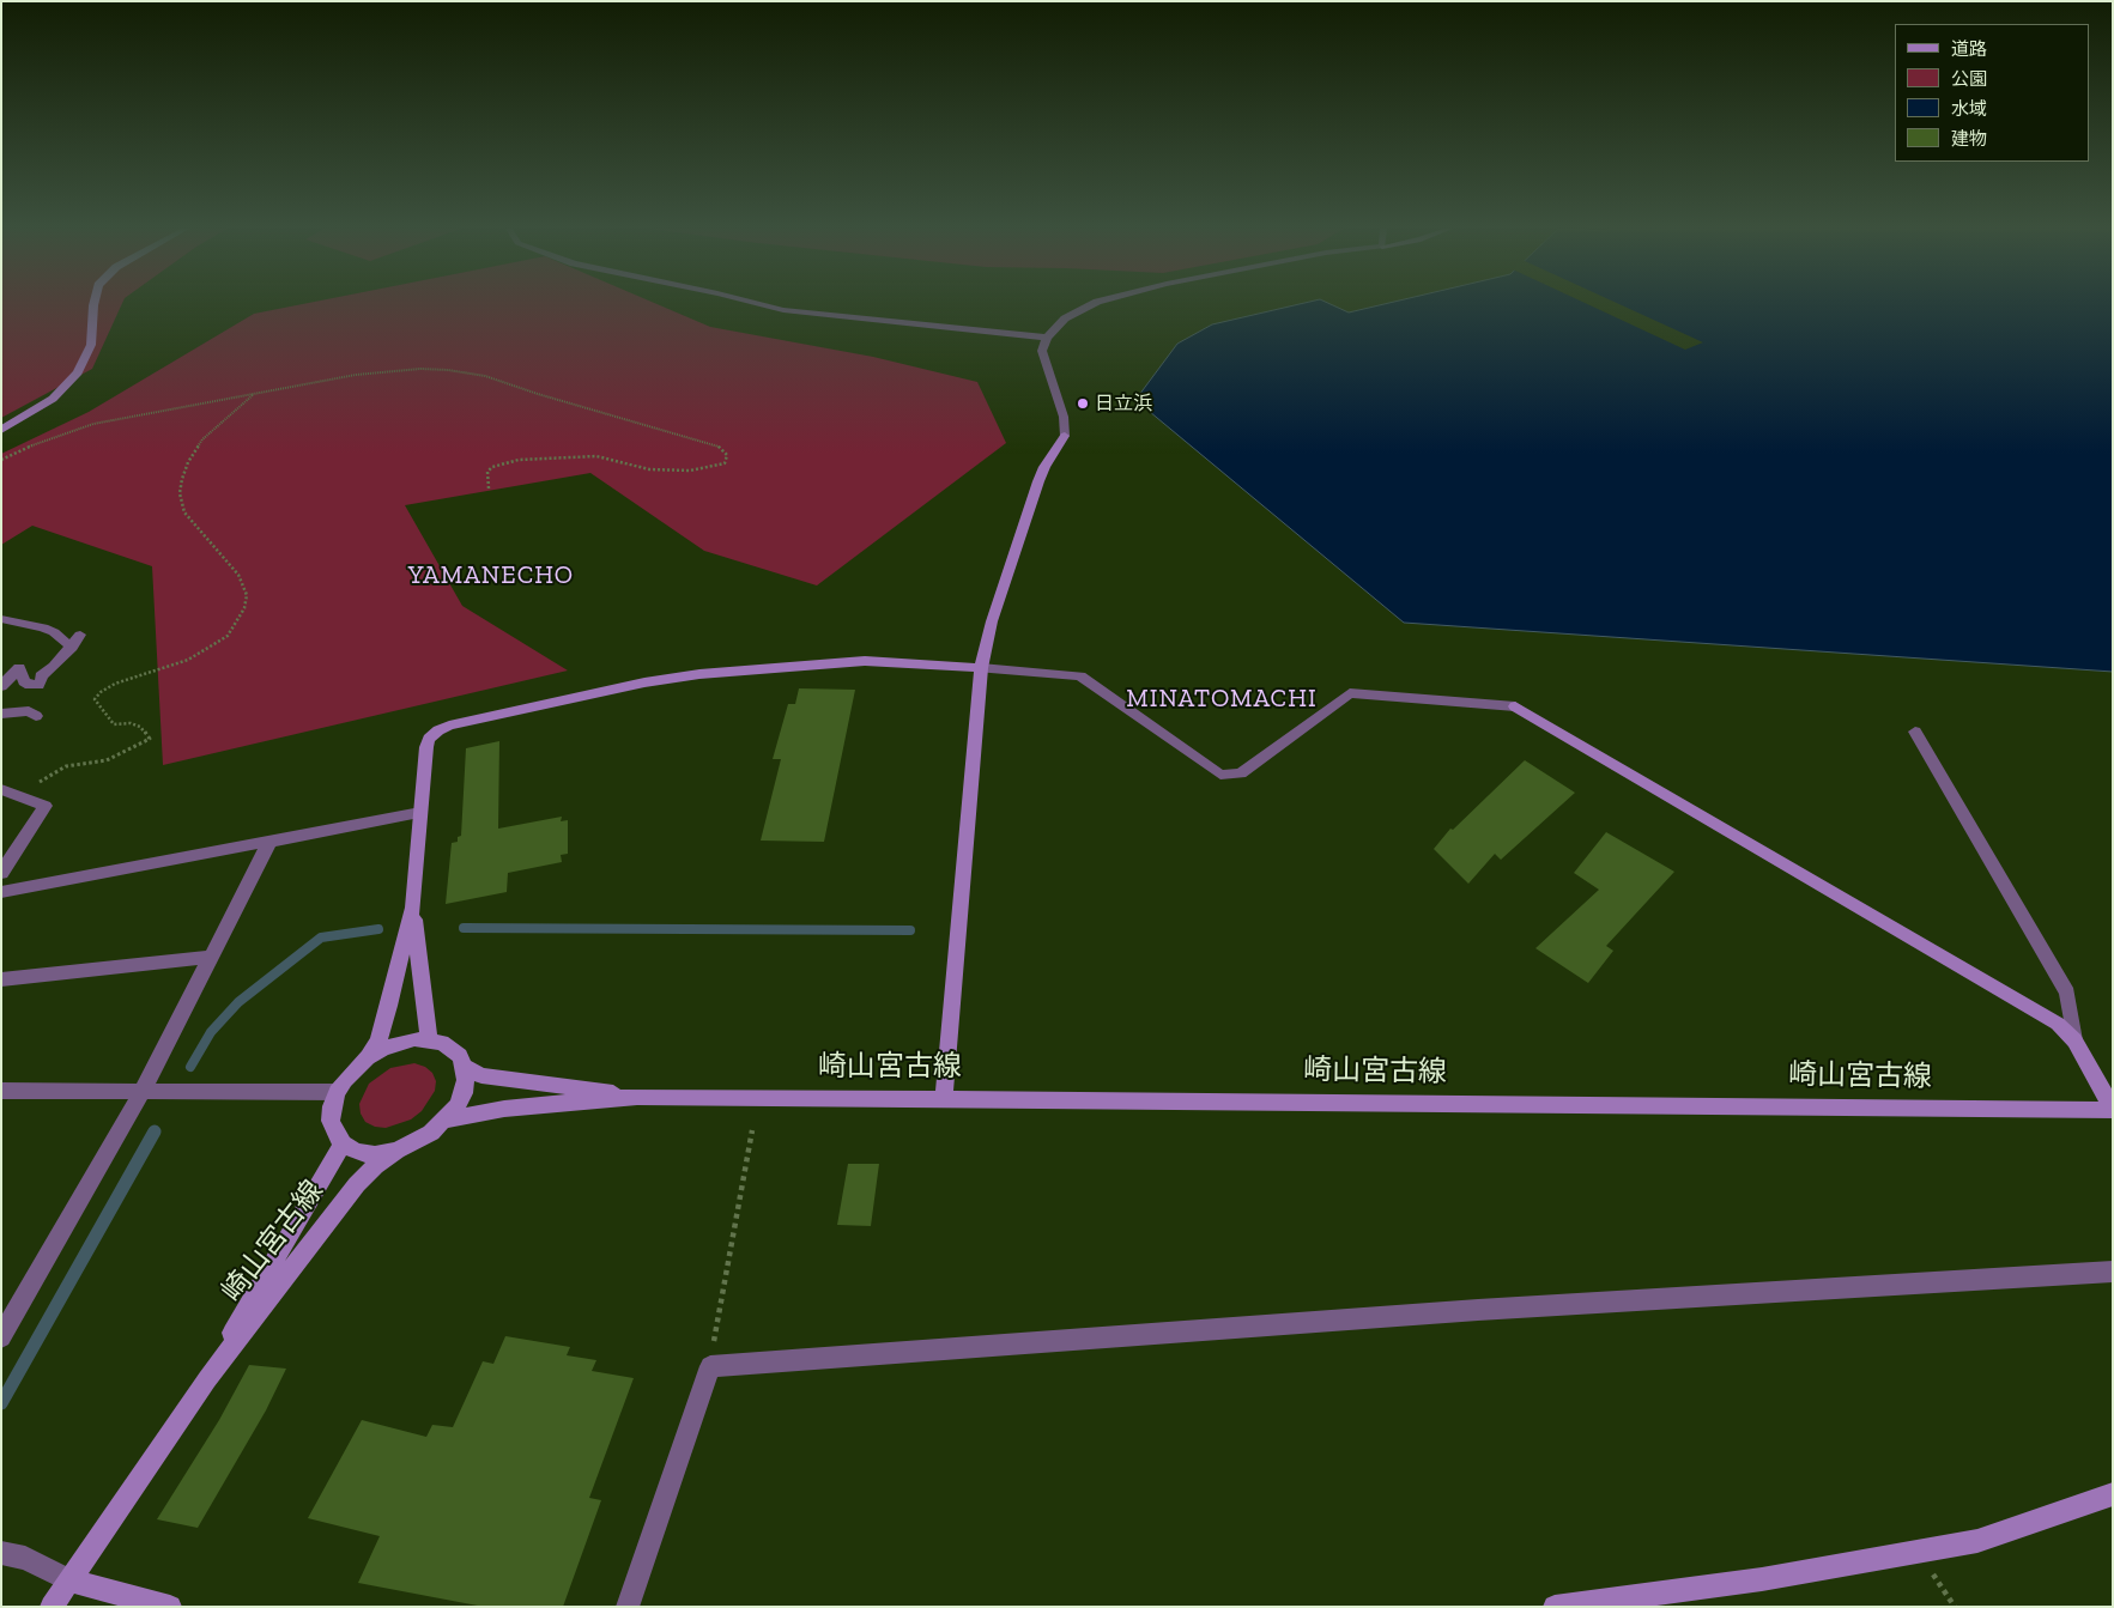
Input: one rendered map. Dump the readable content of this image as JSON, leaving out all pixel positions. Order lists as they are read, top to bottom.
{
  "streets": {
    "street": ["崎山宮古線"]
  },
  "districts": ["YAMANECHO", "MINATOMACHI"],
  "places": ["日立浜"],
  "legend": [
    "道路",
    "公園",
    "水域",
    "建物"
  ]
}
